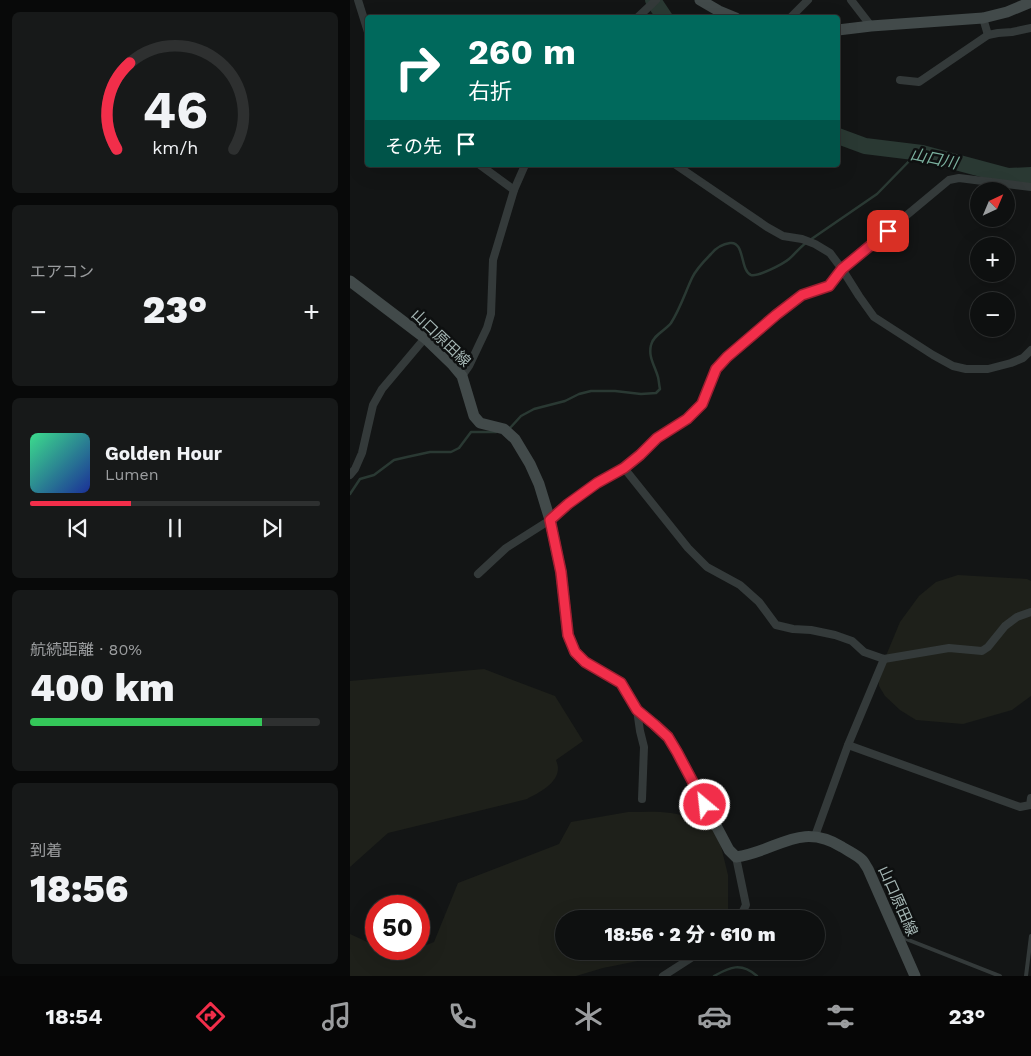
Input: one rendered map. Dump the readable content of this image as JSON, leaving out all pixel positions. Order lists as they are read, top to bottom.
{
  "streets": {
    "main road": ["山口原田線"]
  },
  "water": ["山口川"],
  "north": "top right",
  "page": {
    "turn": ["260 m", "右折"],
    "then": "その先",
    "map_buttons": ["+", "−"],
    "tile": [
      "エアコン",
      ["航続距離 · 80%", "400 km"],
      ["到着", "18:56"]
    ],
    "heat": ["−", "23°", "+"],
    "song": ["Golden Hour", "Lumen"],
    "limit": "50",
    "trip": "18:56 · 2 分 · 610 m",
    "tabs": ["18:54", "23°"],
    "gauge": ["46", "km/h"]
  }
}
